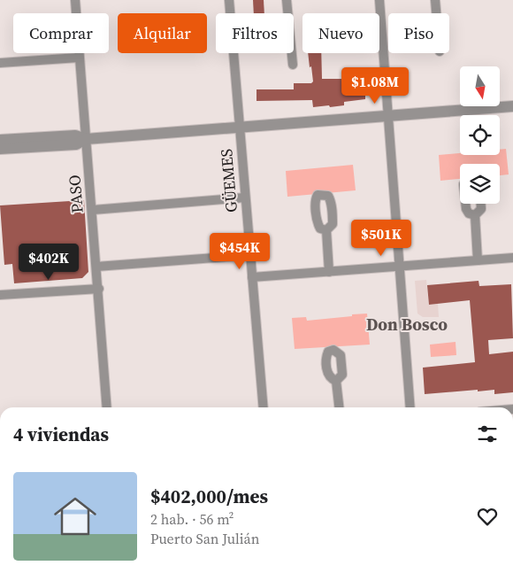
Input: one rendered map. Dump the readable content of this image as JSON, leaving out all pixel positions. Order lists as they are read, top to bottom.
{
  "streets": {
    "street": ["GÜEMES", "PASO"]
  },
  "districts": ["Don Bosco"],
  "north": "bottom",
  "page": {
    "chip": [
      "Comprar",
      "Alquilar",
      "Filtros",
      "Nuevo",
      "Piso"
    ],
    "price": [
      "$1.08M",
      "$501K",
      "$454K",
      "$402K"
    ],
    "heading": "4 viviendas",
    "list": [
      {
        "name": "$402,000/mes",
        "note": "2 hab. · 56 m² · Puerto San Julián"
      }
    ]
  }
}
